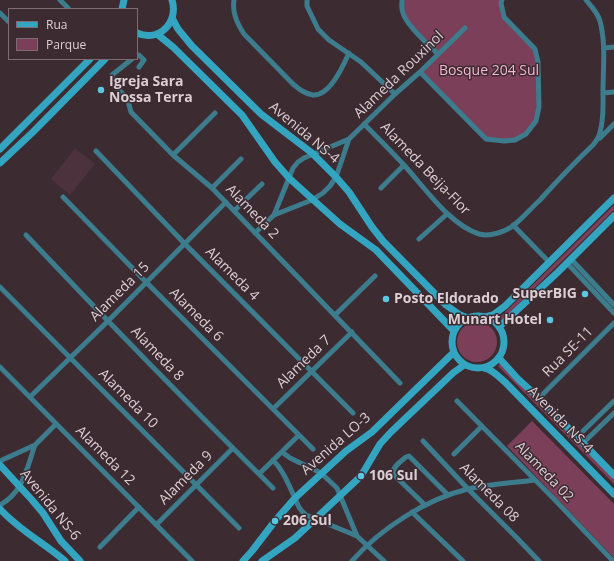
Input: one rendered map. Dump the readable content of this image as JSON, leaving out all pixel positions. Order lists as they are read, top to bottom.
{
  "streets": {
    "street": [
      "Alameda Rouxinol",
      "Avenida NS-4",
      "Alameda Beija-Flor",
      "Alameda 2",
      "Alameda 4",
      "Alameda 15",
      "Alameda 6",
      "Rua SE-11",
      "Alameda 8",
      "Alameda 7",
      "Alameda 10",
      "Avenida LO-3",
      "Alameda 12",
      "Alameda 02",
      "Alameda 9",
      "Alameda 08",
      "Avenida NS-6"
    ]
  },
  "crossings": [
    ["Alameda Rouxinol", "Alameda Beija-Flor"],
    ["Avenida NS-4", "Rua SE-11"],
    ["Avenida NS-4", "Avenida LO-3"],
    ["Alameda 2", "Alameda 15"],
    ["Alameda 2", "Alameda 7"],
    ["Alameda 4", "Alameda 15"],
    ["Alameda 4", "Alameda 7"],
    ["Alameda 15", "Alameda 6"],
    ["Alameda 15", "Alameda 8"],
    ["Alameda 15", "Alameda 10"],
    ["Alameda 15", "Alameda 12"],
    ["Alameda 6", "Alameda 7"],
    ["Alameda 8", "Alameda 9"],
    ["Alameda 10", "Alameda 9"],
    ["Alameda 12", "Alameda 9"]
  ],
  "parks": ["Bosque 204 Sul"],
  "places": [
    "Igreja Sara Nossa Terra",
    "SuperBIG",
    "Posto Eldorado",
    "Munart Hotel",
    "106 Sul",
    "206 Sul"
  ],
  "legend": ["Rua", "Parque"]
}
